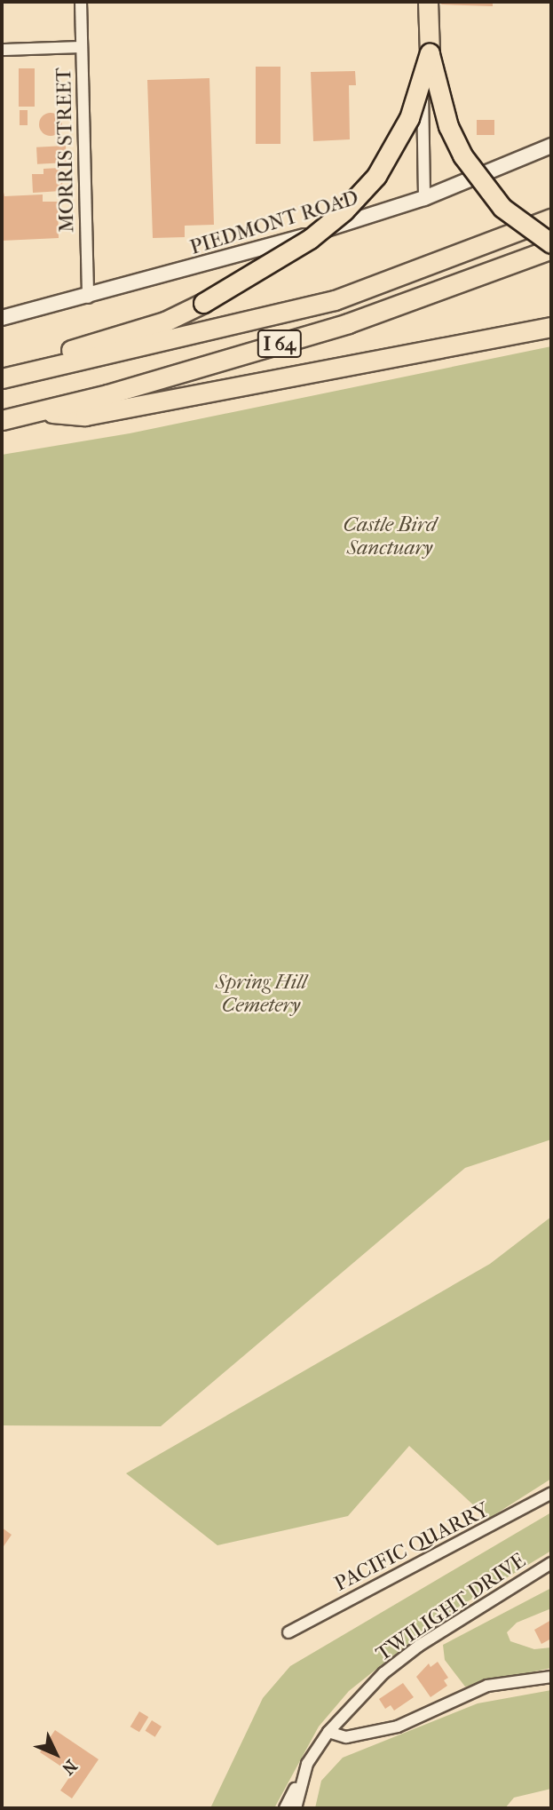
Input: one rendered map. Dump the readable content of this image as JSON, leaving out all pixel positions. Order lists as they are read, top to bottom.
{
  "streets": {
    "highway": ["I 64"],
    "street": [
      "MORRIS STREET",
      "PIEDMONT ROAD",
      "PACIFIC QUARRY",
      "TWILIGHT DRIVE"
    ]
  },
  "crossings": [
    ["MORRIS STREET", "PIEDMONT ROAD"]
  ],
  "parks": ["Castle Bird Sanctuary", "Spring Hill Cemetery"],
  "north": "bottom right"
}
